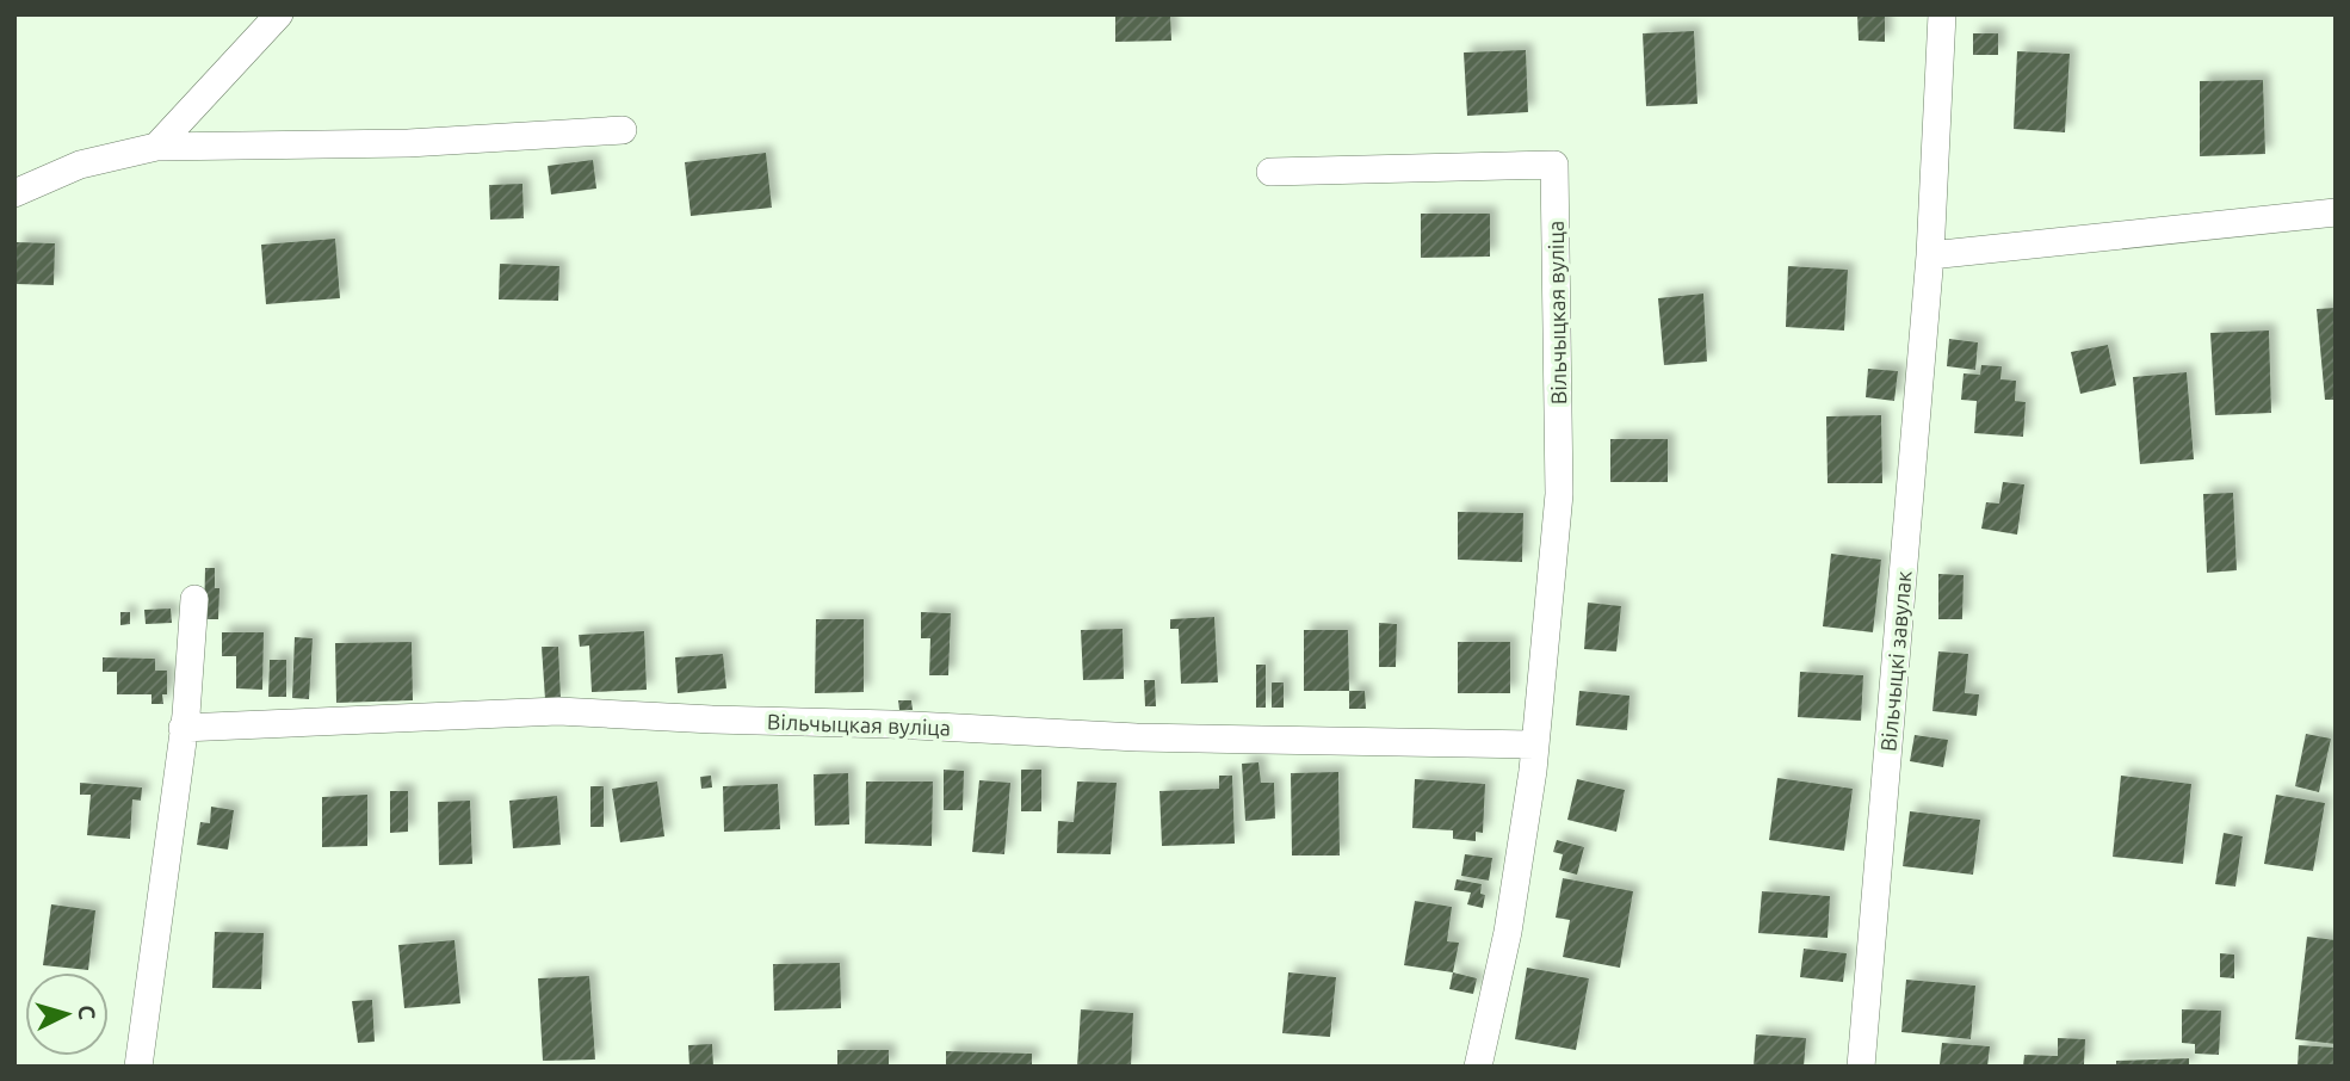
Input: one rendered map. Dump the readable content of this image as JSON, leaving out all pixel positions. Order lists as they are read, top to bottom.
{
  "streets": {
    "street": ["Вільчыцкая вуліца", "Вільчыцкі завулак"]
  },
  "north": "right"
}
